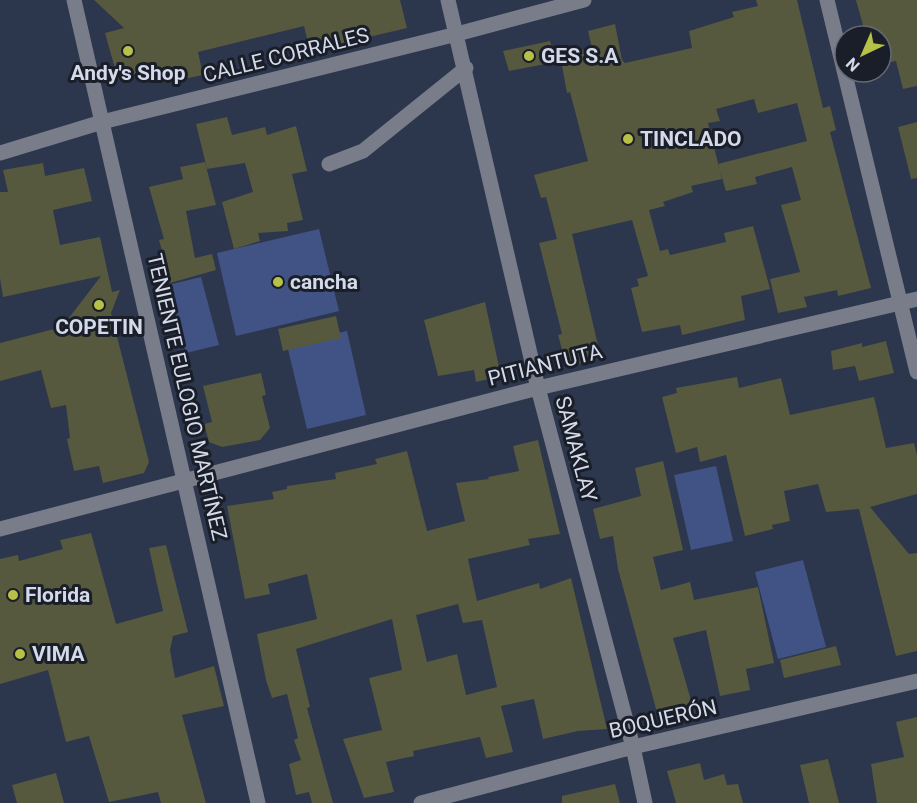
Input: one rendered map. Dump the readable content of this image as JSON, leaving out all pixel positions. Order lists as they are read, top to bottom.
{
  "streets": {
    "street": [
      "CALLE CORRALES",
      "PITIANTUTA",
      "TENIENTE EULOGIO MARTÍNEZ",
      "SAMAKLAY",
      "BOQUERÓN"
    ]
  },
  "crossings": [
    ["CALLE CORRALES", "TENIENTE EULOGIO MARTÍNEZ"],
    ["CALLE CORRALES", "SAMAKLAY"],
    ["PITIANTUTA", "TENIENTE EULOGIO MARTÍNEZ"],
    ["PITIANTUTA", "SAMAKLAY"],
    ["SAMAKLAY", "BOQUERÓN"]
  ],
  "places": [
    "Andy's Shop",
    "GES S.A",
    "TINCLADO",
    "cancha",
    "COPETIN",
    "Florida",
    "VIMA"
  ],
  "north": "bottom left"
}
